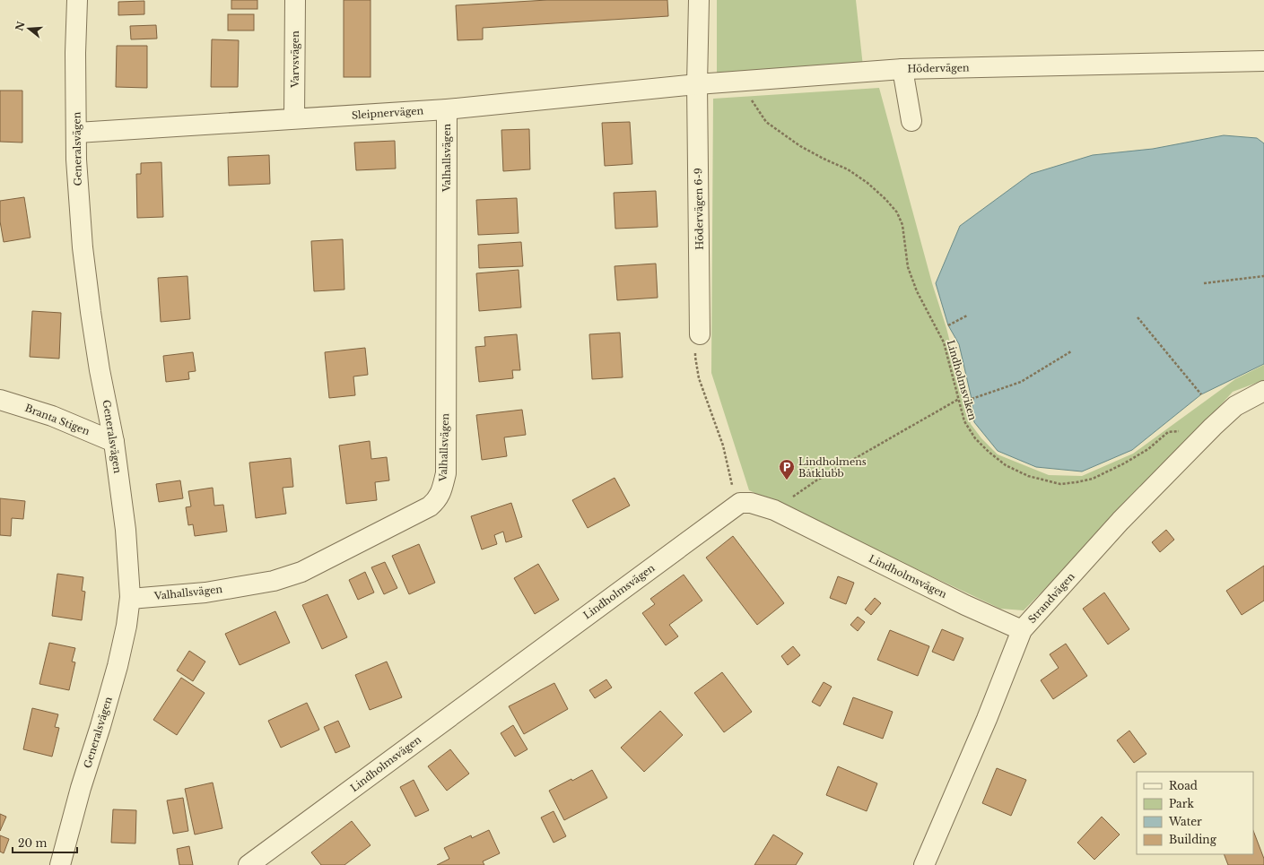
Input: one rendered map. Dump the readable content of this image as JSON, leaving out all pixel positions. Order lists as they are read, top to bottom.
{
  "streets": {
    "street": [
      "Varvsvägen",
      "Hödervägen",
      "Sleipnervägen",
      "Generalsvägen",
      "Valhallsvägen",
      "Hödervägen 6-9",
      "Branta Stigen",
      "Lindholmsvägen",
      "Strandvägen"
    ],
    "path": ["Lindholmsviken"]
  },
  "crossings": [
    ["Varvsvägen", "Sleipnervägen"],
    ["Hödervägen", "Sleipnervägen"],
    ["Hödervägen", "Hödervägen 6-9"],
    ["Hödervägen", "Lindholmsviken"],
    ["Sleipnervägen", "Generalsvägen"],
    ["Sleipnervägen", "Valhallsvägen"],
    ["Sleipnervägen", "Hödervägen 6-9"],
    ["Generalsvägen", "Valhallsvägen"],
    ["Generalsvägen", "Branta Stigen"],
    ["Lindholmsvägen", "Strandvägen"]
  ],
  "places": {
    "parking": ["Lindholmens Båtklubb"]
  },
  "legend": [
    "Road",
    "Park",
    "Water",
    "Building"
  ],
  "scale_bar": "20 m",
  "north": "left"
}
